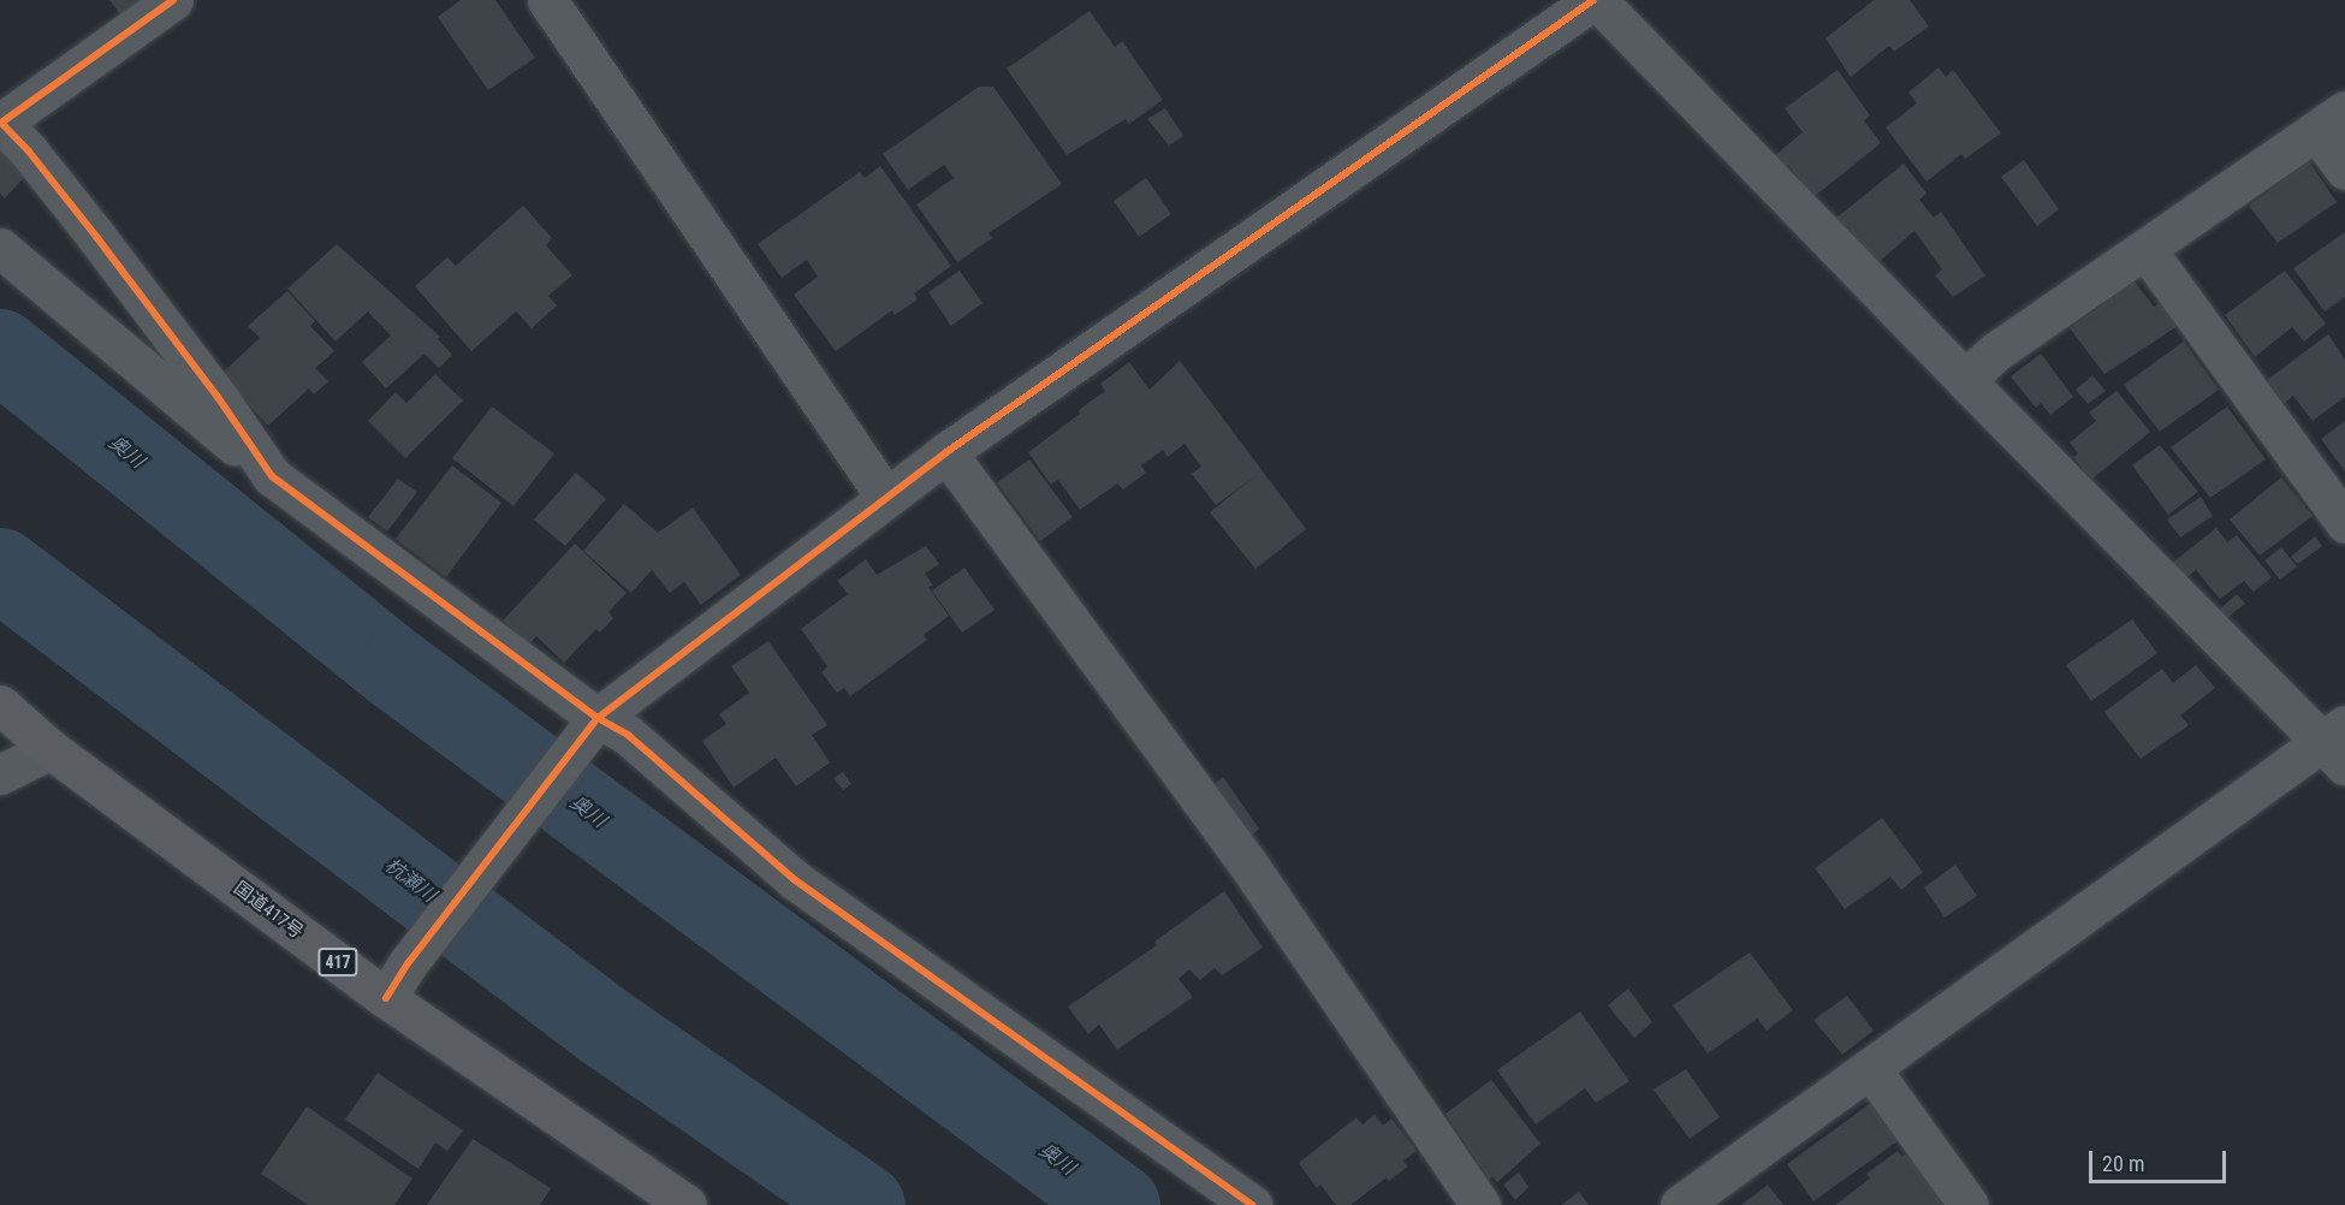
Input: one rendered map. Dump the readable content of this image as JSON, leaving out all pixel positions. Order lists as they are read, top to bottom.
{
  "streets": {
    "highway": ["国道417号", "417"]
  },
  "water": ["奥川", "杭瀬川"],
  "scale_bar": "20 m"
}
